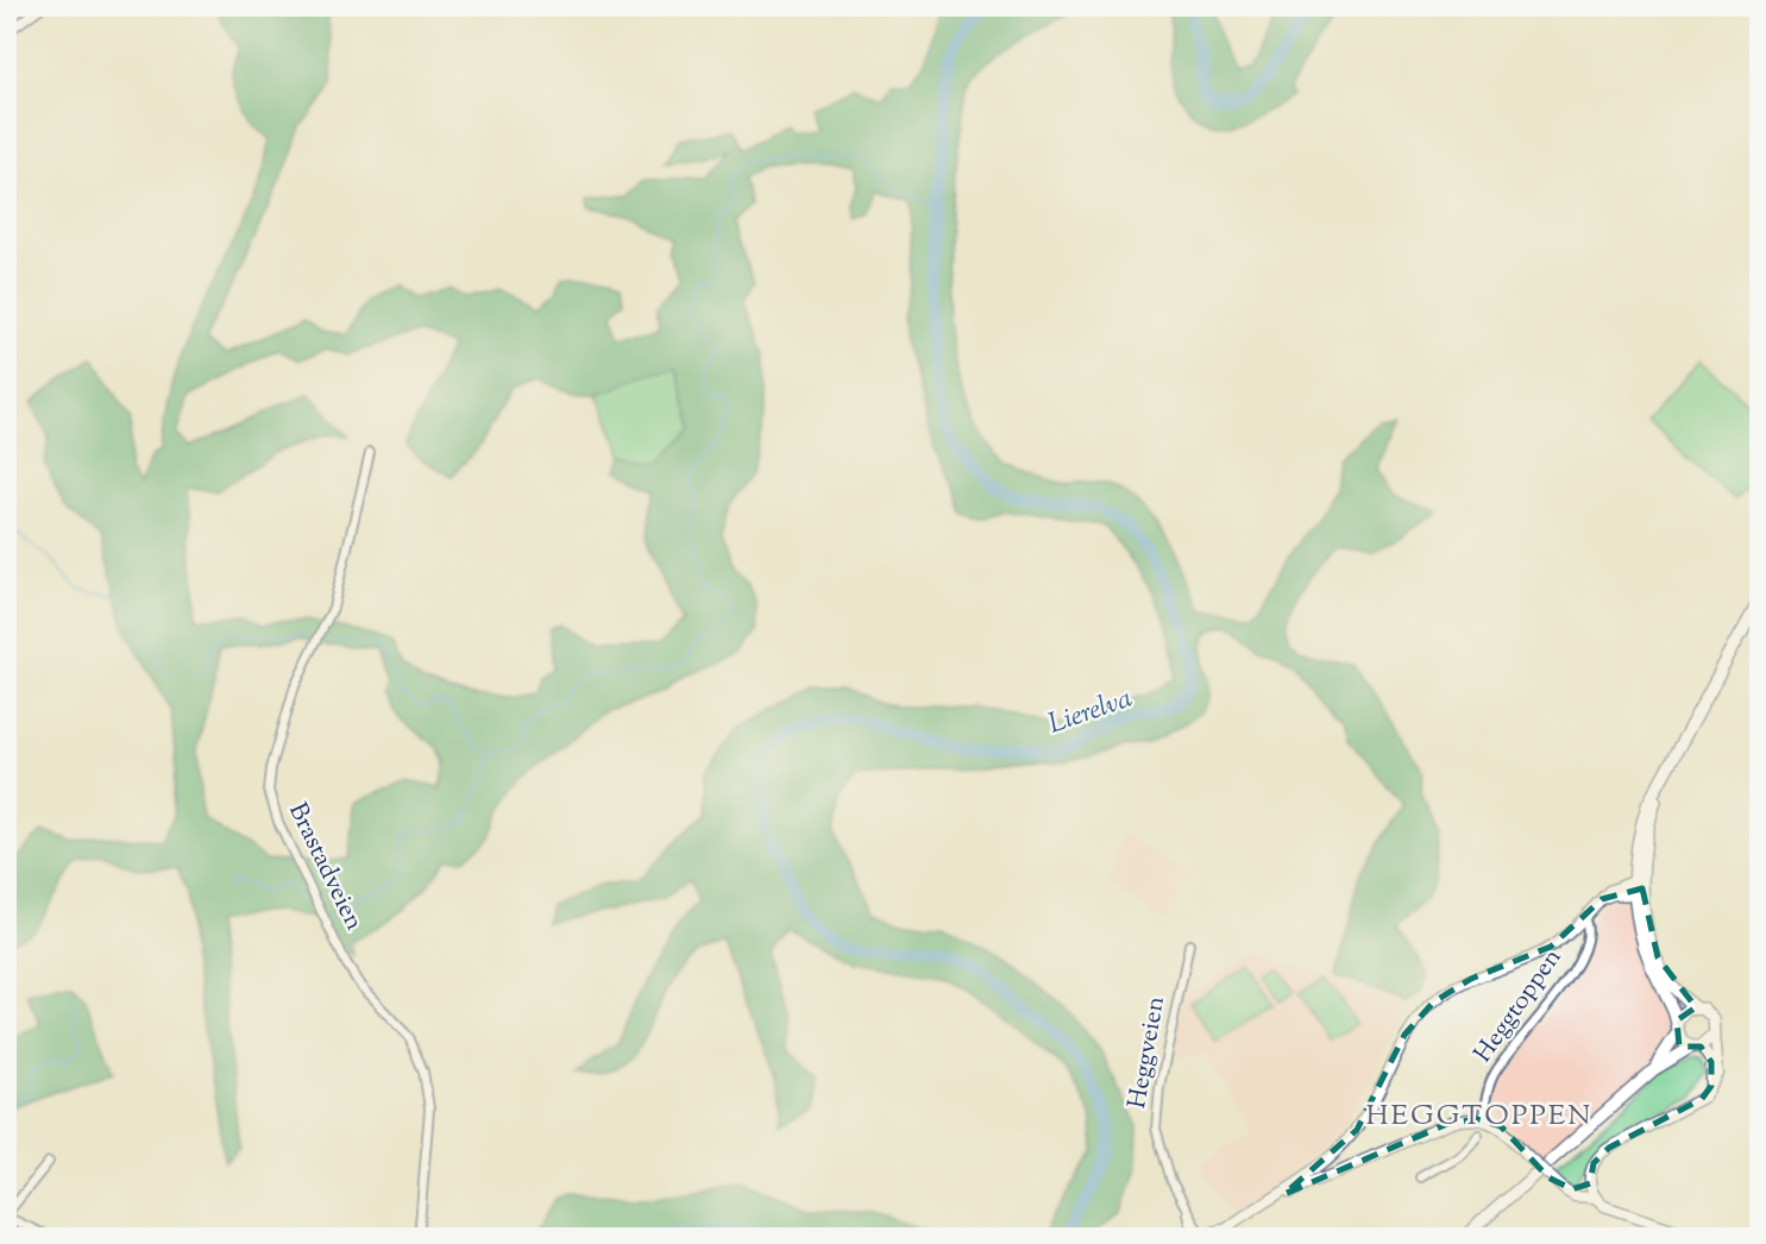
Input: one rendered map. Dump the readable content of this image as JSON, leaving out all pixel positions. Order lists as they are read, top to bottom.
{
  "streets": {
    "street": ["Brastadveien", "Heggtoppen", "Heggveien"]
  },
  "districts": ["HEGGTOPPEN"],
  "water": ["Lierelva"]
}
